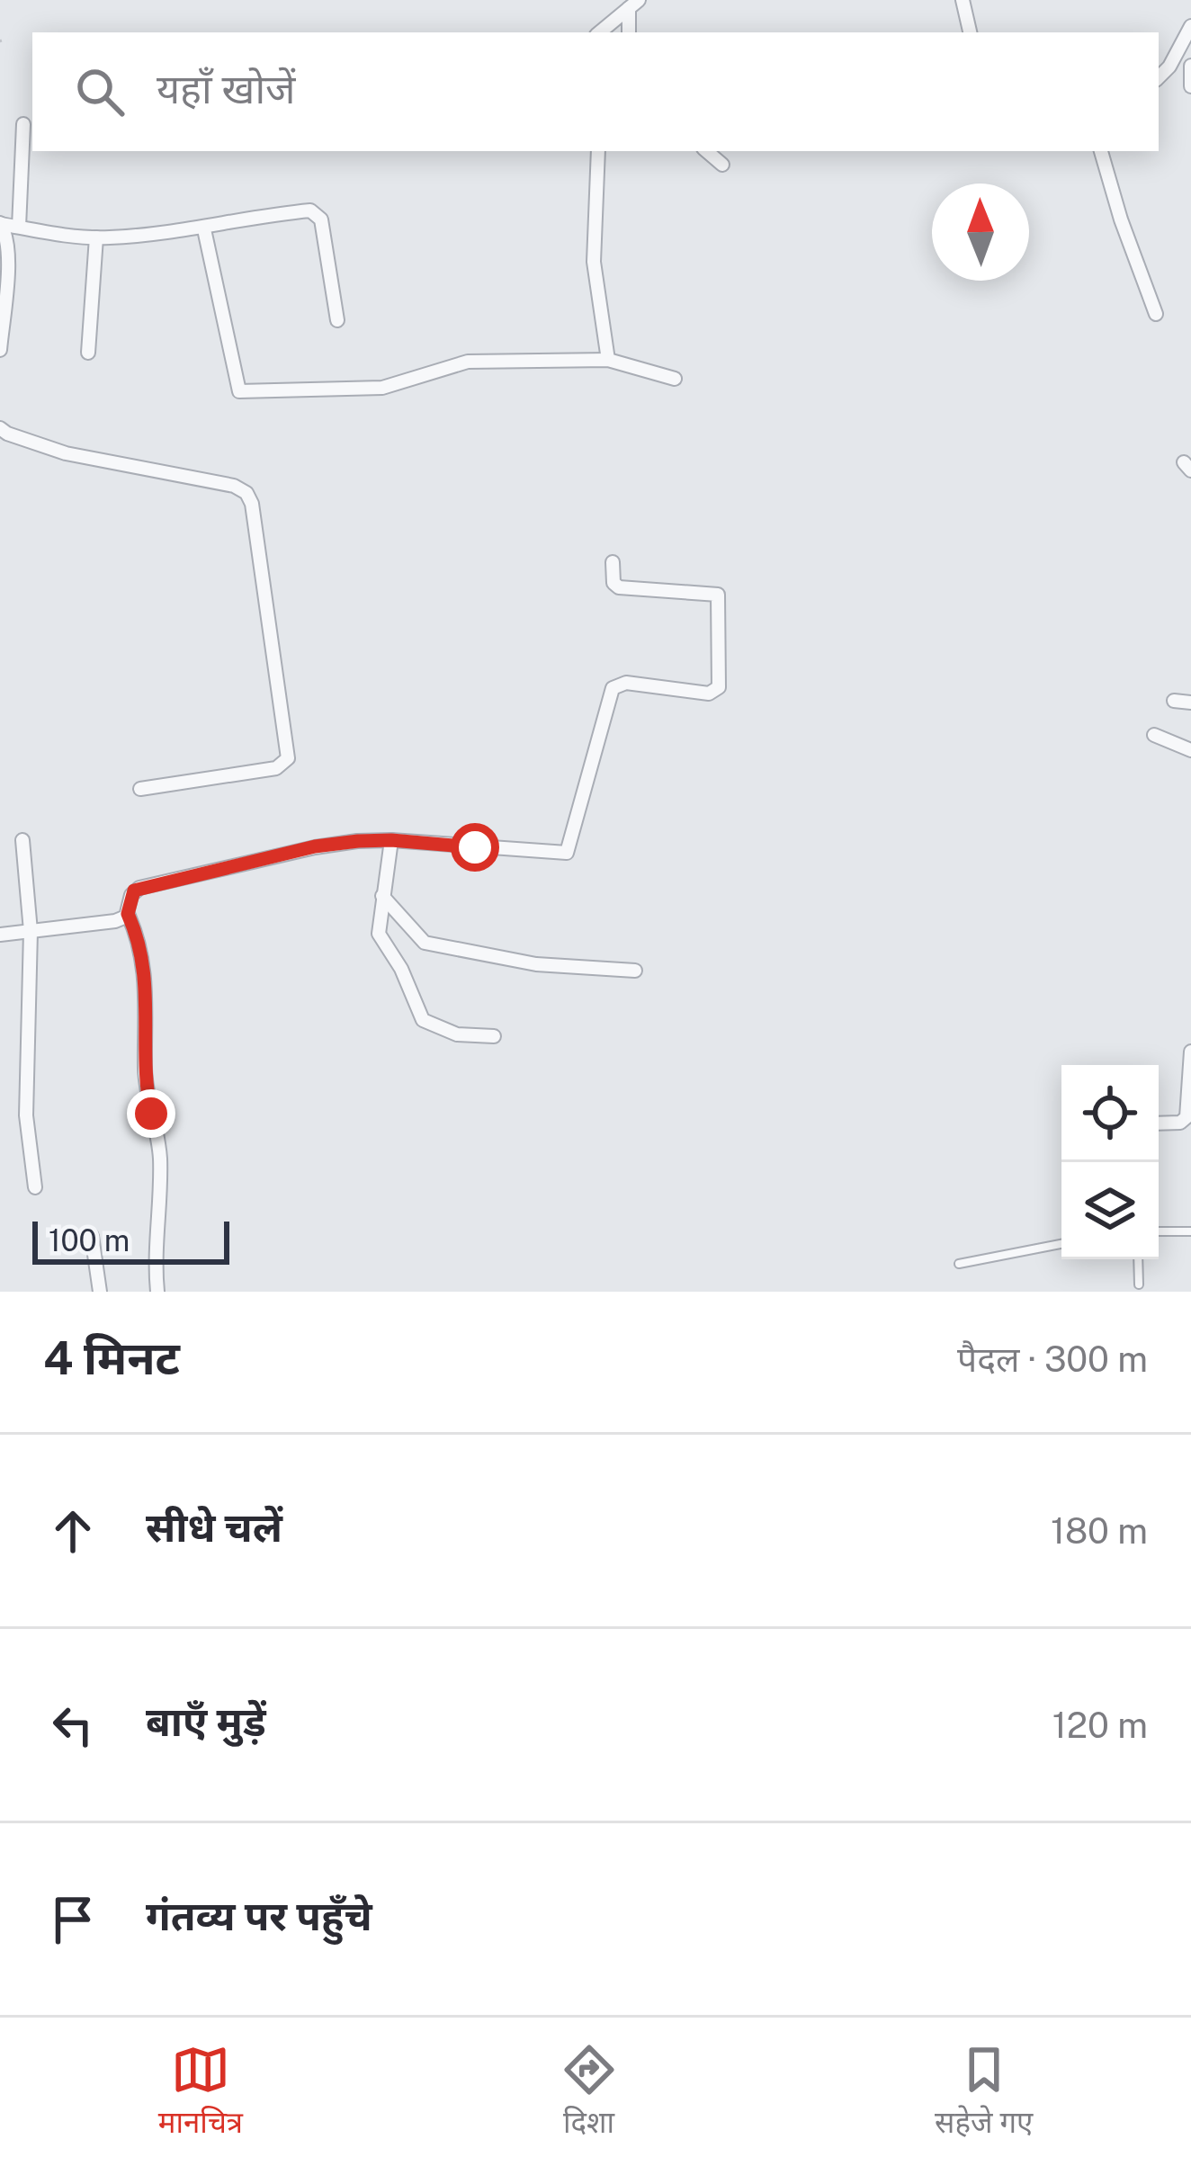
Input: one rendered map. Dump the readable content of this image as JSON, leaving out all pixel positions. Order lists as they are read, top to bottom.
{
  "scale_bar": "100 m",
  "north": "top",
  "page": {
    "search": "यहाँ खोजें",
    "scale": "100 m",
    "heading": ["4 मिनट", "पैदल · 300 m"],
    "list": [
      ["सीधे चलें", "180 m"],
      ["बाएँ मुड़ें", "120 m"],
      "गंतव्य पर पहुँचे"
    ],
    "nav": ["मानचित्र", "दिशा", "सहेजे गए"]
  }
}
